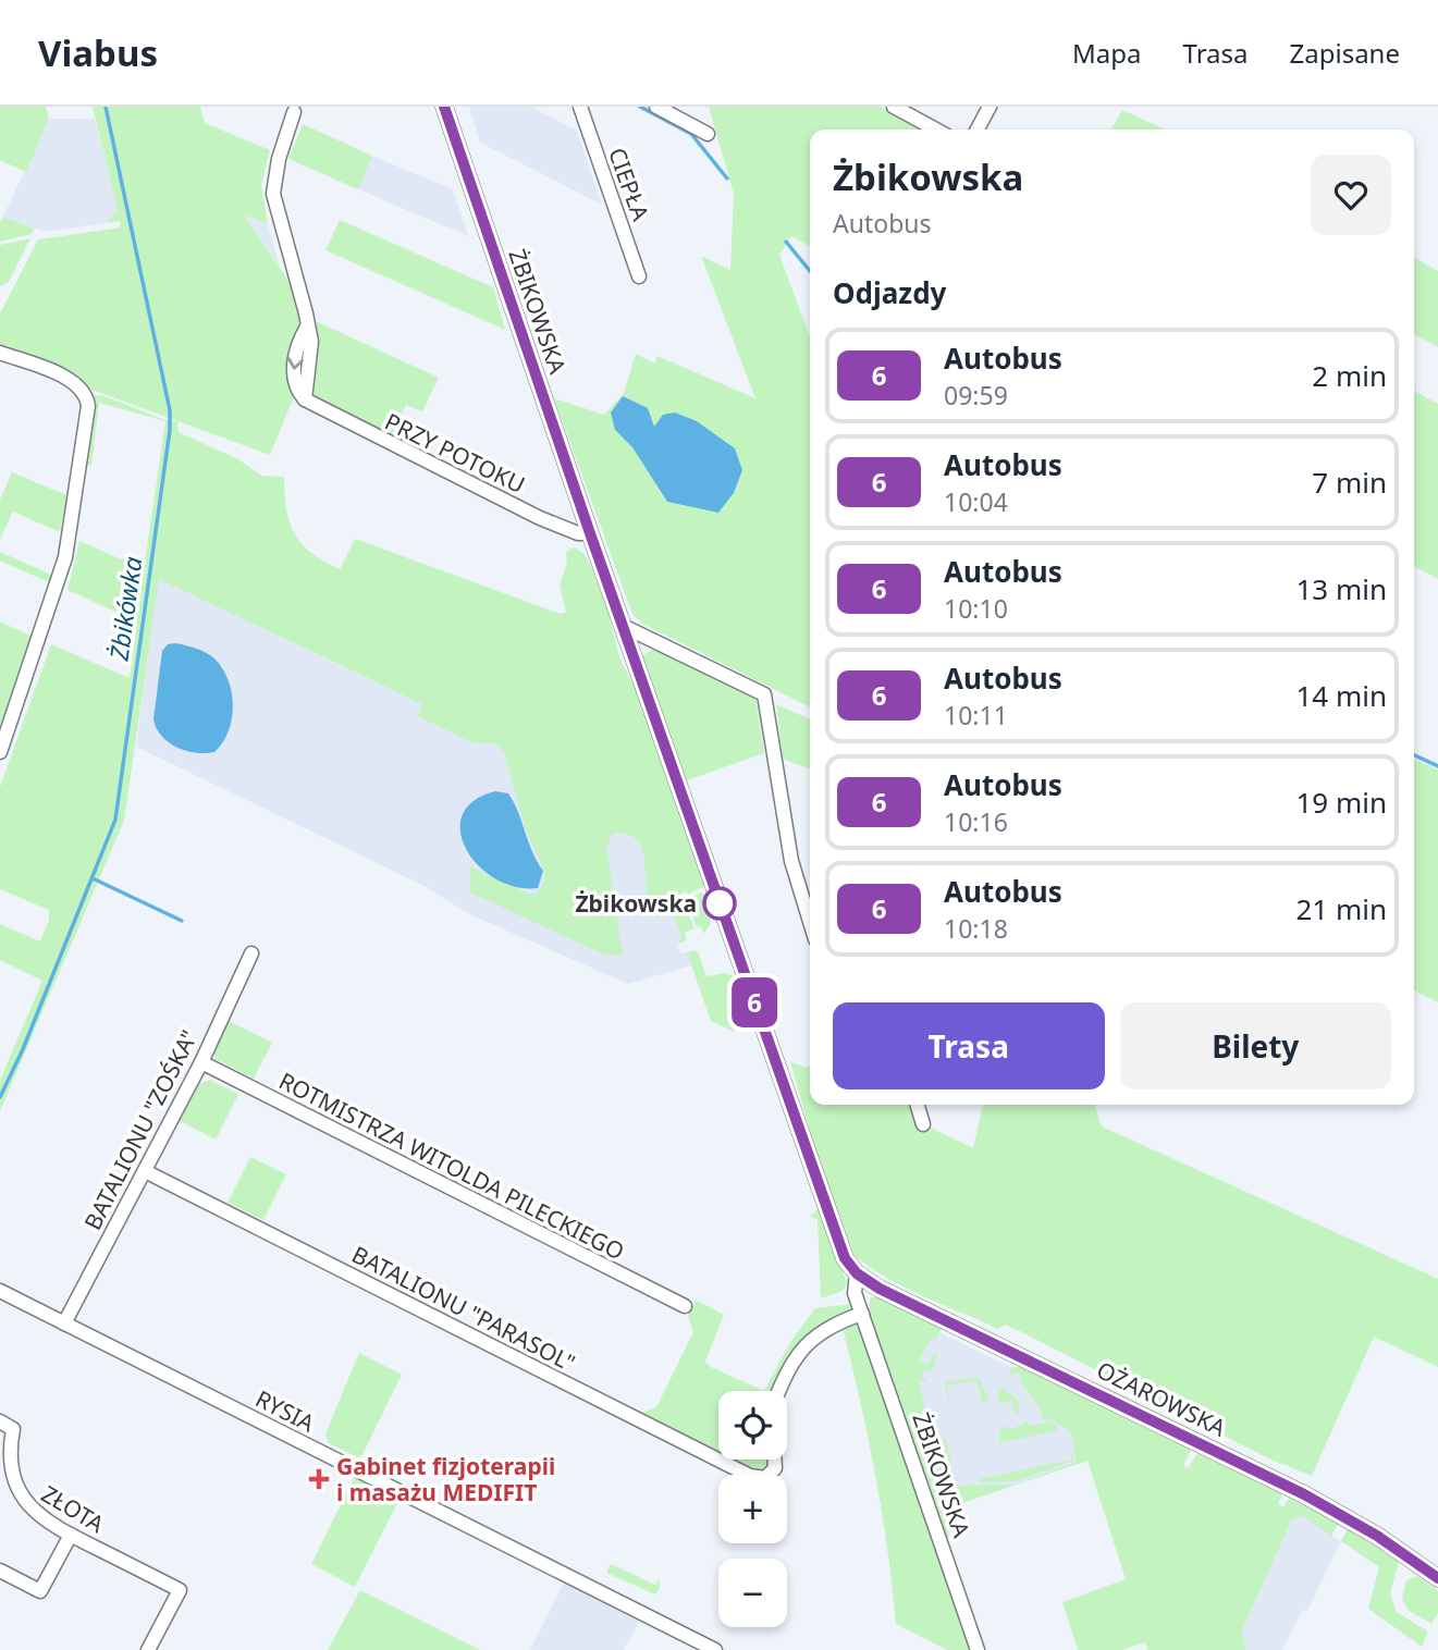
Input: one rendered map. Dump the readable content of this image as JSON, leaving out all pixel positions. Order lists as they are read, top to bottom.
{
  "streets": {
    "main road": ["ŻBIKOWSKA", "OŻAROWSKA"],
    "street": [
      "CIEPŁA",
      "PRZY POTOKU",
      "BATALIONU \"ZOŚKA\"",
      "ROTMISTRZA WITOLDA PILECKIEGO",
      "BATALIONU \"PARASOL\"",
      "RYSIA",
      "ZŁOTA"
    ]
  },
  "crossings": [
    ["ŻBIKOWSKA", "PRZY POTOKU"],
    ["ŻBIKOWSKA", "OŻAROWSKA"],
    ["BATALIONU \"ZOŚKA\"", "ROTMISTRZA WITOLDA PILECKIEGO"],
    ["BATALIONU \"ZOŚKA\"", "BATALIONU \"PARASOL\""],
    ["BATALIONU \"ZOŚKA\"", "RYSIA"]
  ],
  "water": ["Żbikówka"],
  "places": {
    "other": ["Żbikowska"],
    "health": ["Gabinet fizjoterapii i masażu MEDIFIT"]
  },
  "lines": ["bus line 6"],
  "page": {
    "header": "Viabus",
    "nav": ["Mapa", "Trasa", "Zapisane"],
    "on_map": "6",
    "heading": [
      ["Żbikowska", "Autobus"],
      "Odjazdy"
    ],
    "list": [
      {
        "mark": "6",
        "name": "Autobus",
        "note": "09:59",
        "value": "2 min"
      },
      {
        "mark": "6",
        "name": "Autobus",
        "note": "10:04",
        "value": "7 min"
      },
      {
        "mark": "6",
        "name": "Autobus",
        "note": "10:10",
        "value": "13 min"
      },
      {
        "mark": "6",
        "name": "Autobus",
        "note": "10:11",
        "value": "14 min"
      },
      {
        "mark": "6",
        "name": "Autobus",
        "note": "10:16",
        "value": "19 min"
      },
      {
        "mark": "6",
        "name": "Autobus",
        "note": "10:18",
        "value": "21 min"
      }
    ],
    "buttons": ["Trasa", "Bilety"],
    "map_buttons": ["+", "−"]
  }
}
